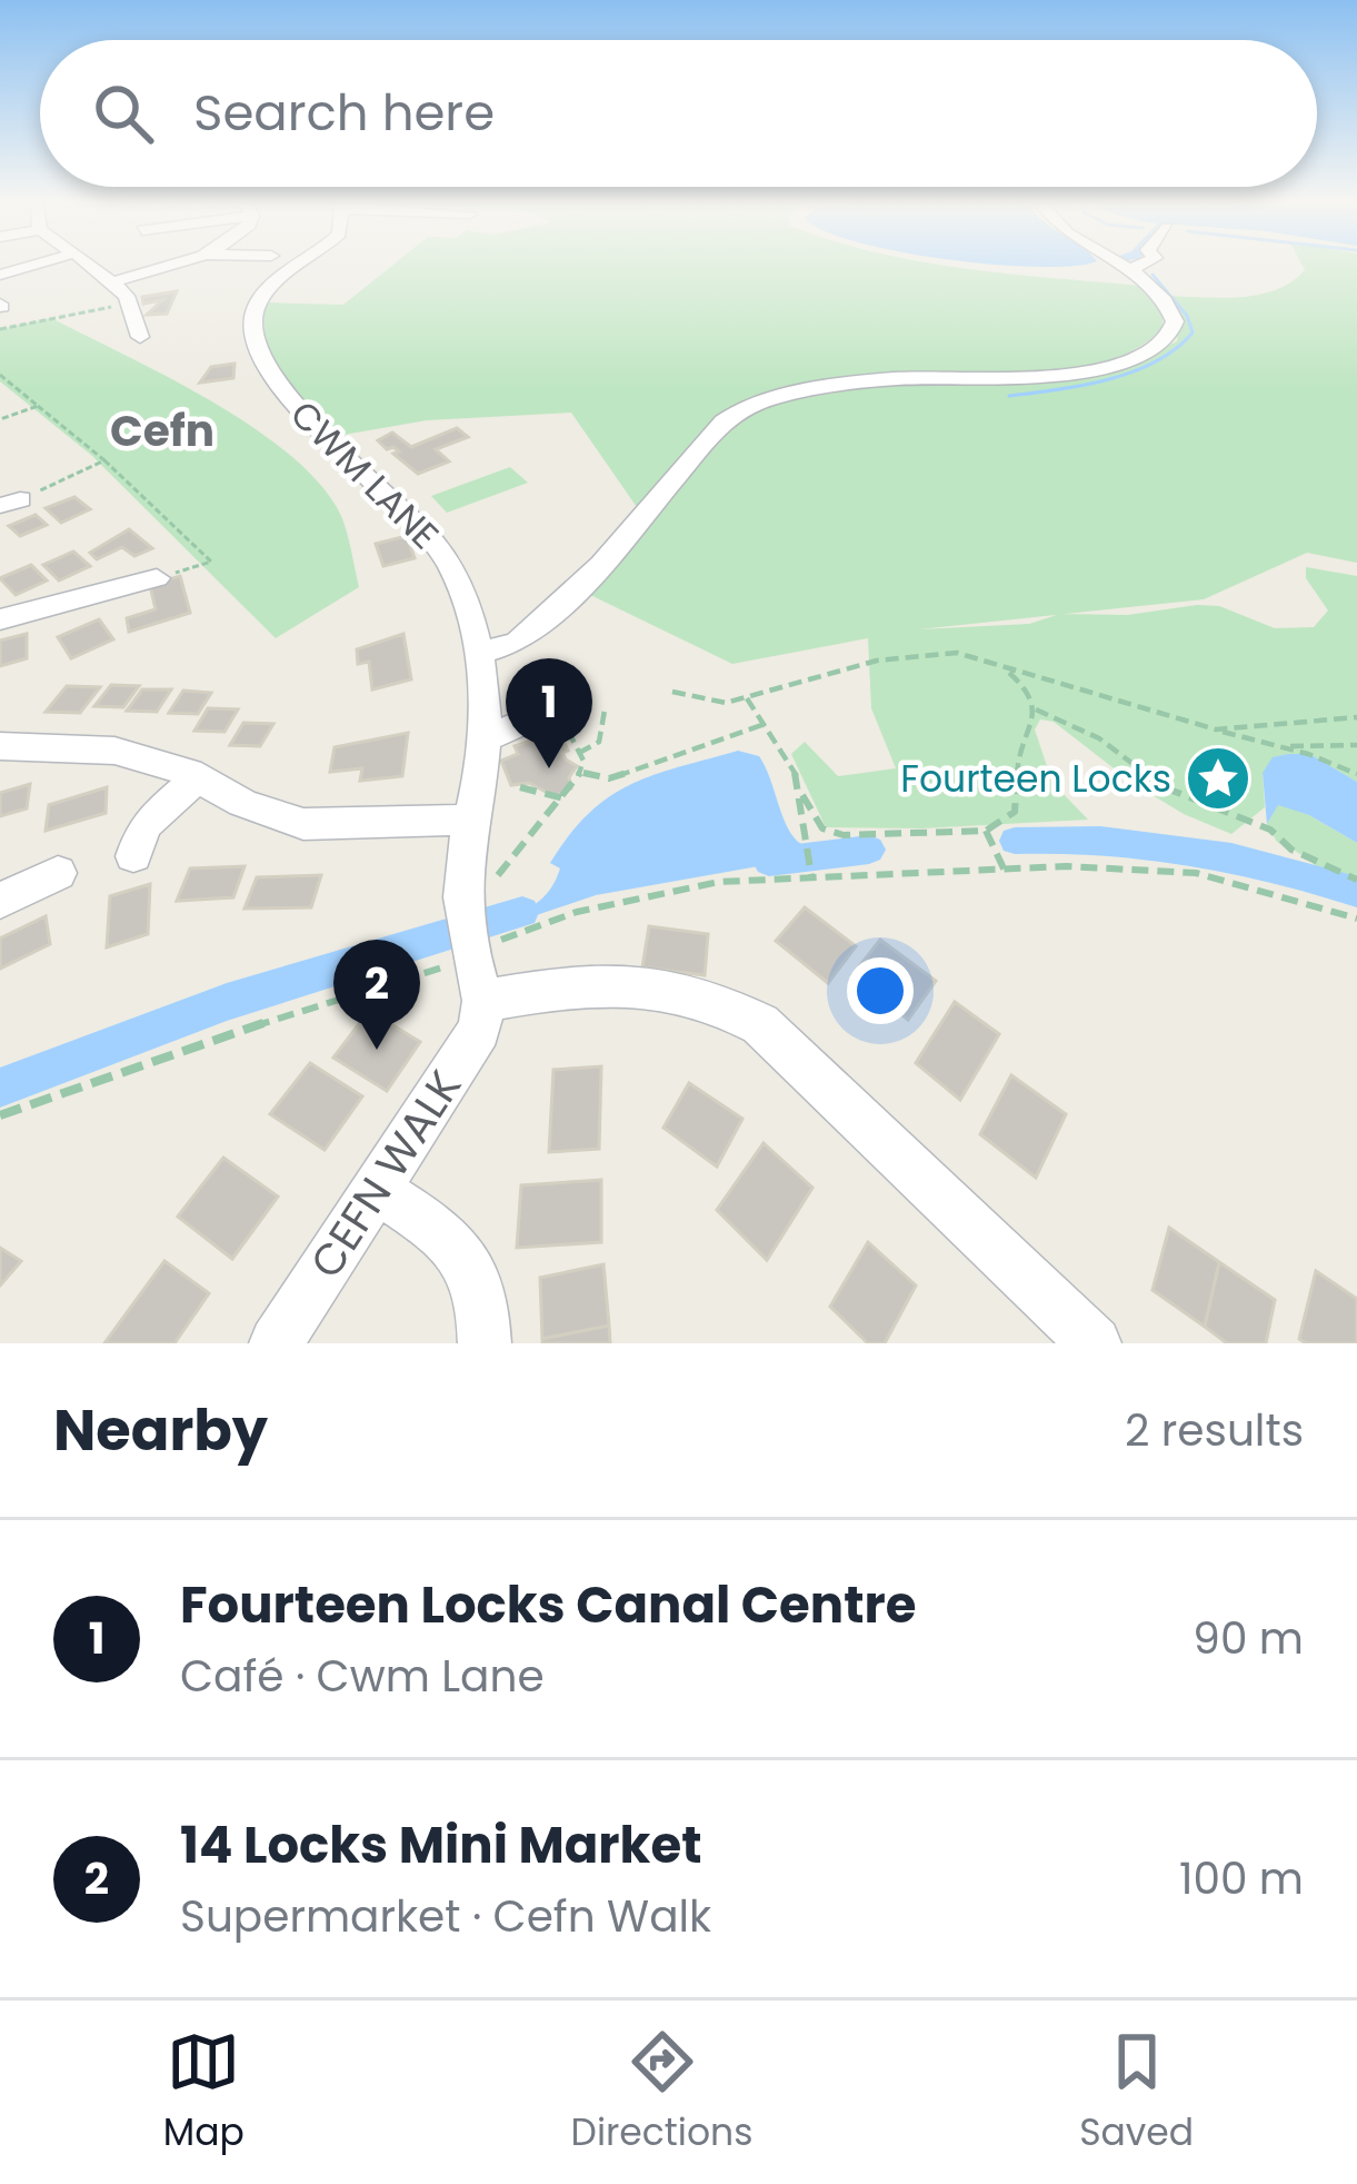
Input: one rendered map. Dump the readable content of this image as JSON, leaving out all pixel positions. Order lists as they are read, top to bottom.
{
  "streets": {
    "street": ["CWM LANE", "CEFN WALK"]
  },
  "crossings": [
    ["CWM LANE", "CEFN WALK"]
  ],
  "districts": ["Cefn"],
  "places": {
    "place": ["Fourteen Locks"]
  },
  "page": {
    "search": "Search here",
    "pins": ["1", "2"],
    "heading": ["Nearby", "2 results"],
    "list": [
      {
        "mark": "1",
        "name": "Fourteen Locks Canal Centre",
        "note": "Café · Cwm Lane",
        "value": "90 m"
      },
      {
        "mark": "2",
        "name": "14 Locks Mini Market",
        "note": "Supermarket · Cefn Walk",
        "value": "100 m"
      }
    ],
    "nav": ["Map", "Directions", "Saved"]
  }
}
